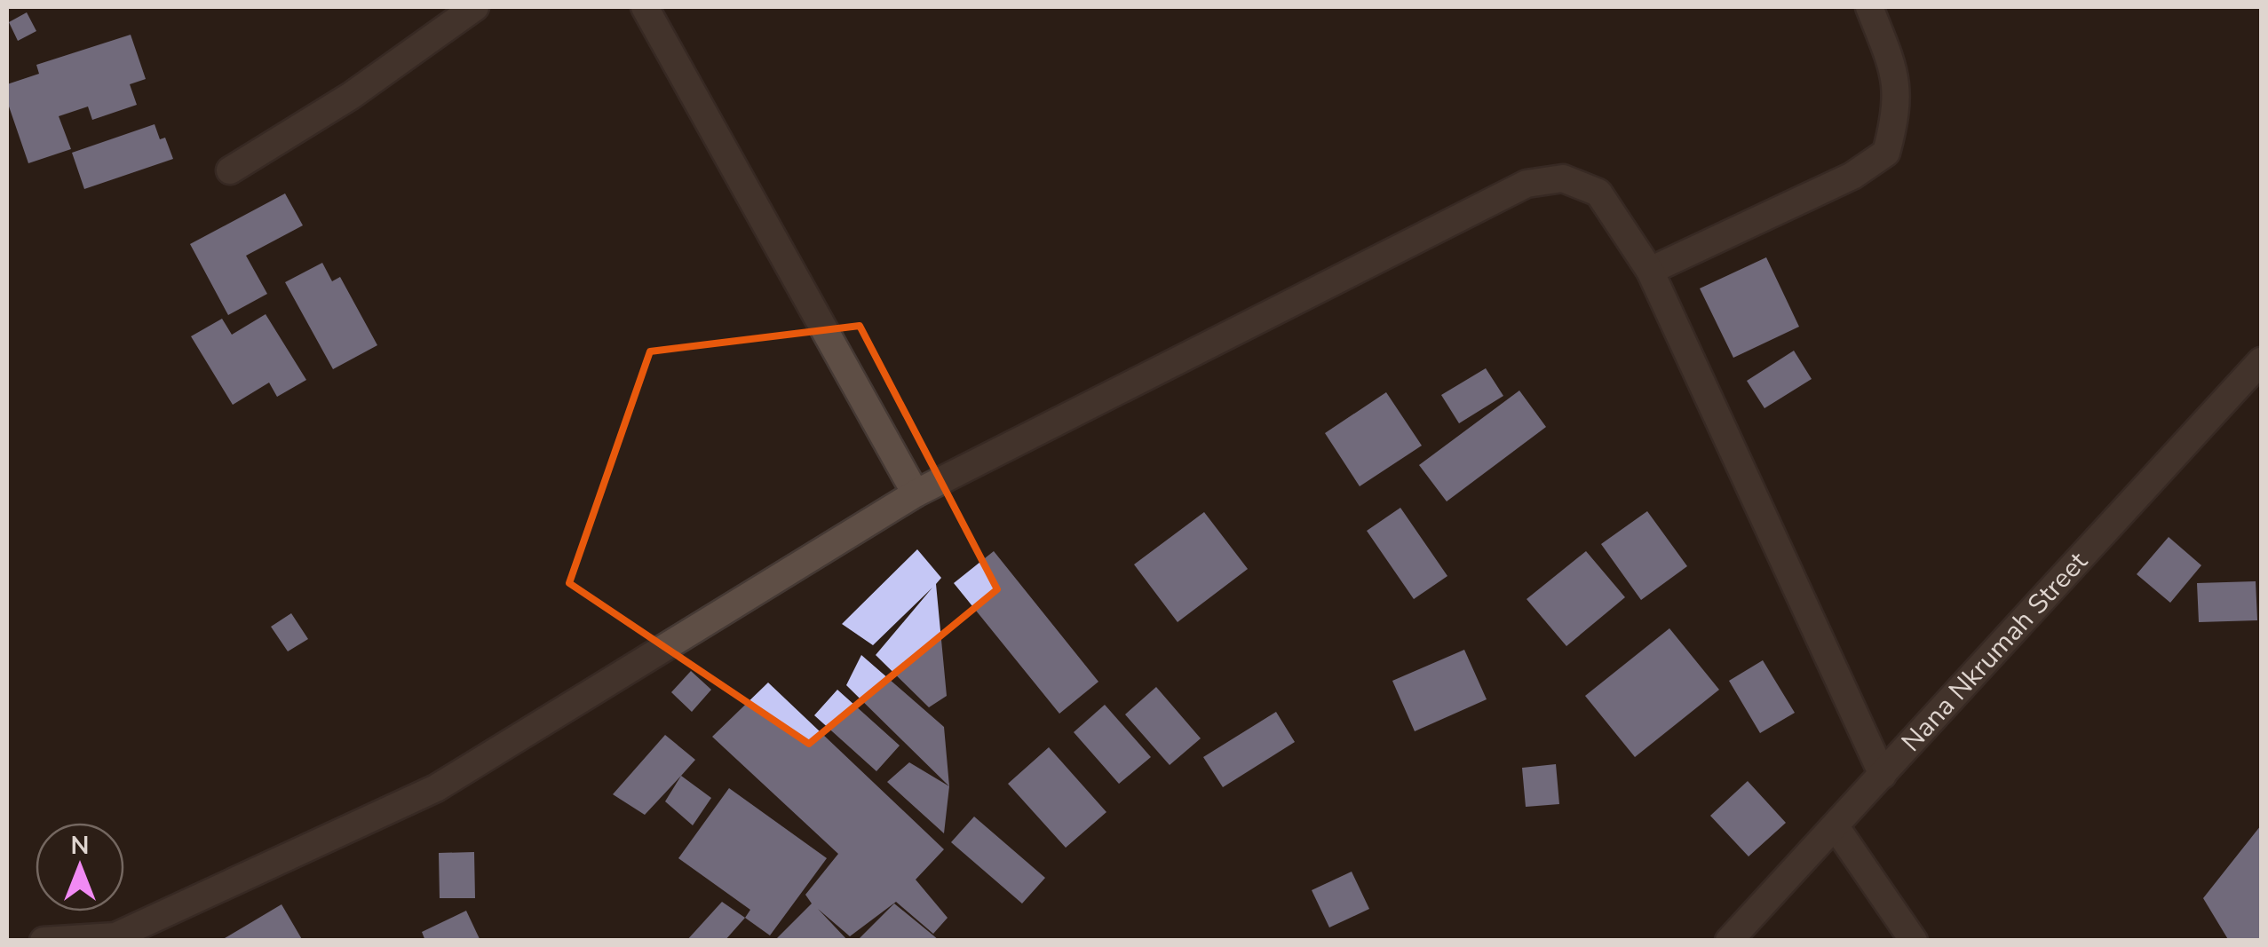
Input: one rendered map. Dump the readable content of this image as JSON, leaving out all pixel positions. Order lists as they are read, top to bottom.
{
  "streets": {
    "street": ["Nana Nkrumah Street"]
  },
  "north": "top"
}
